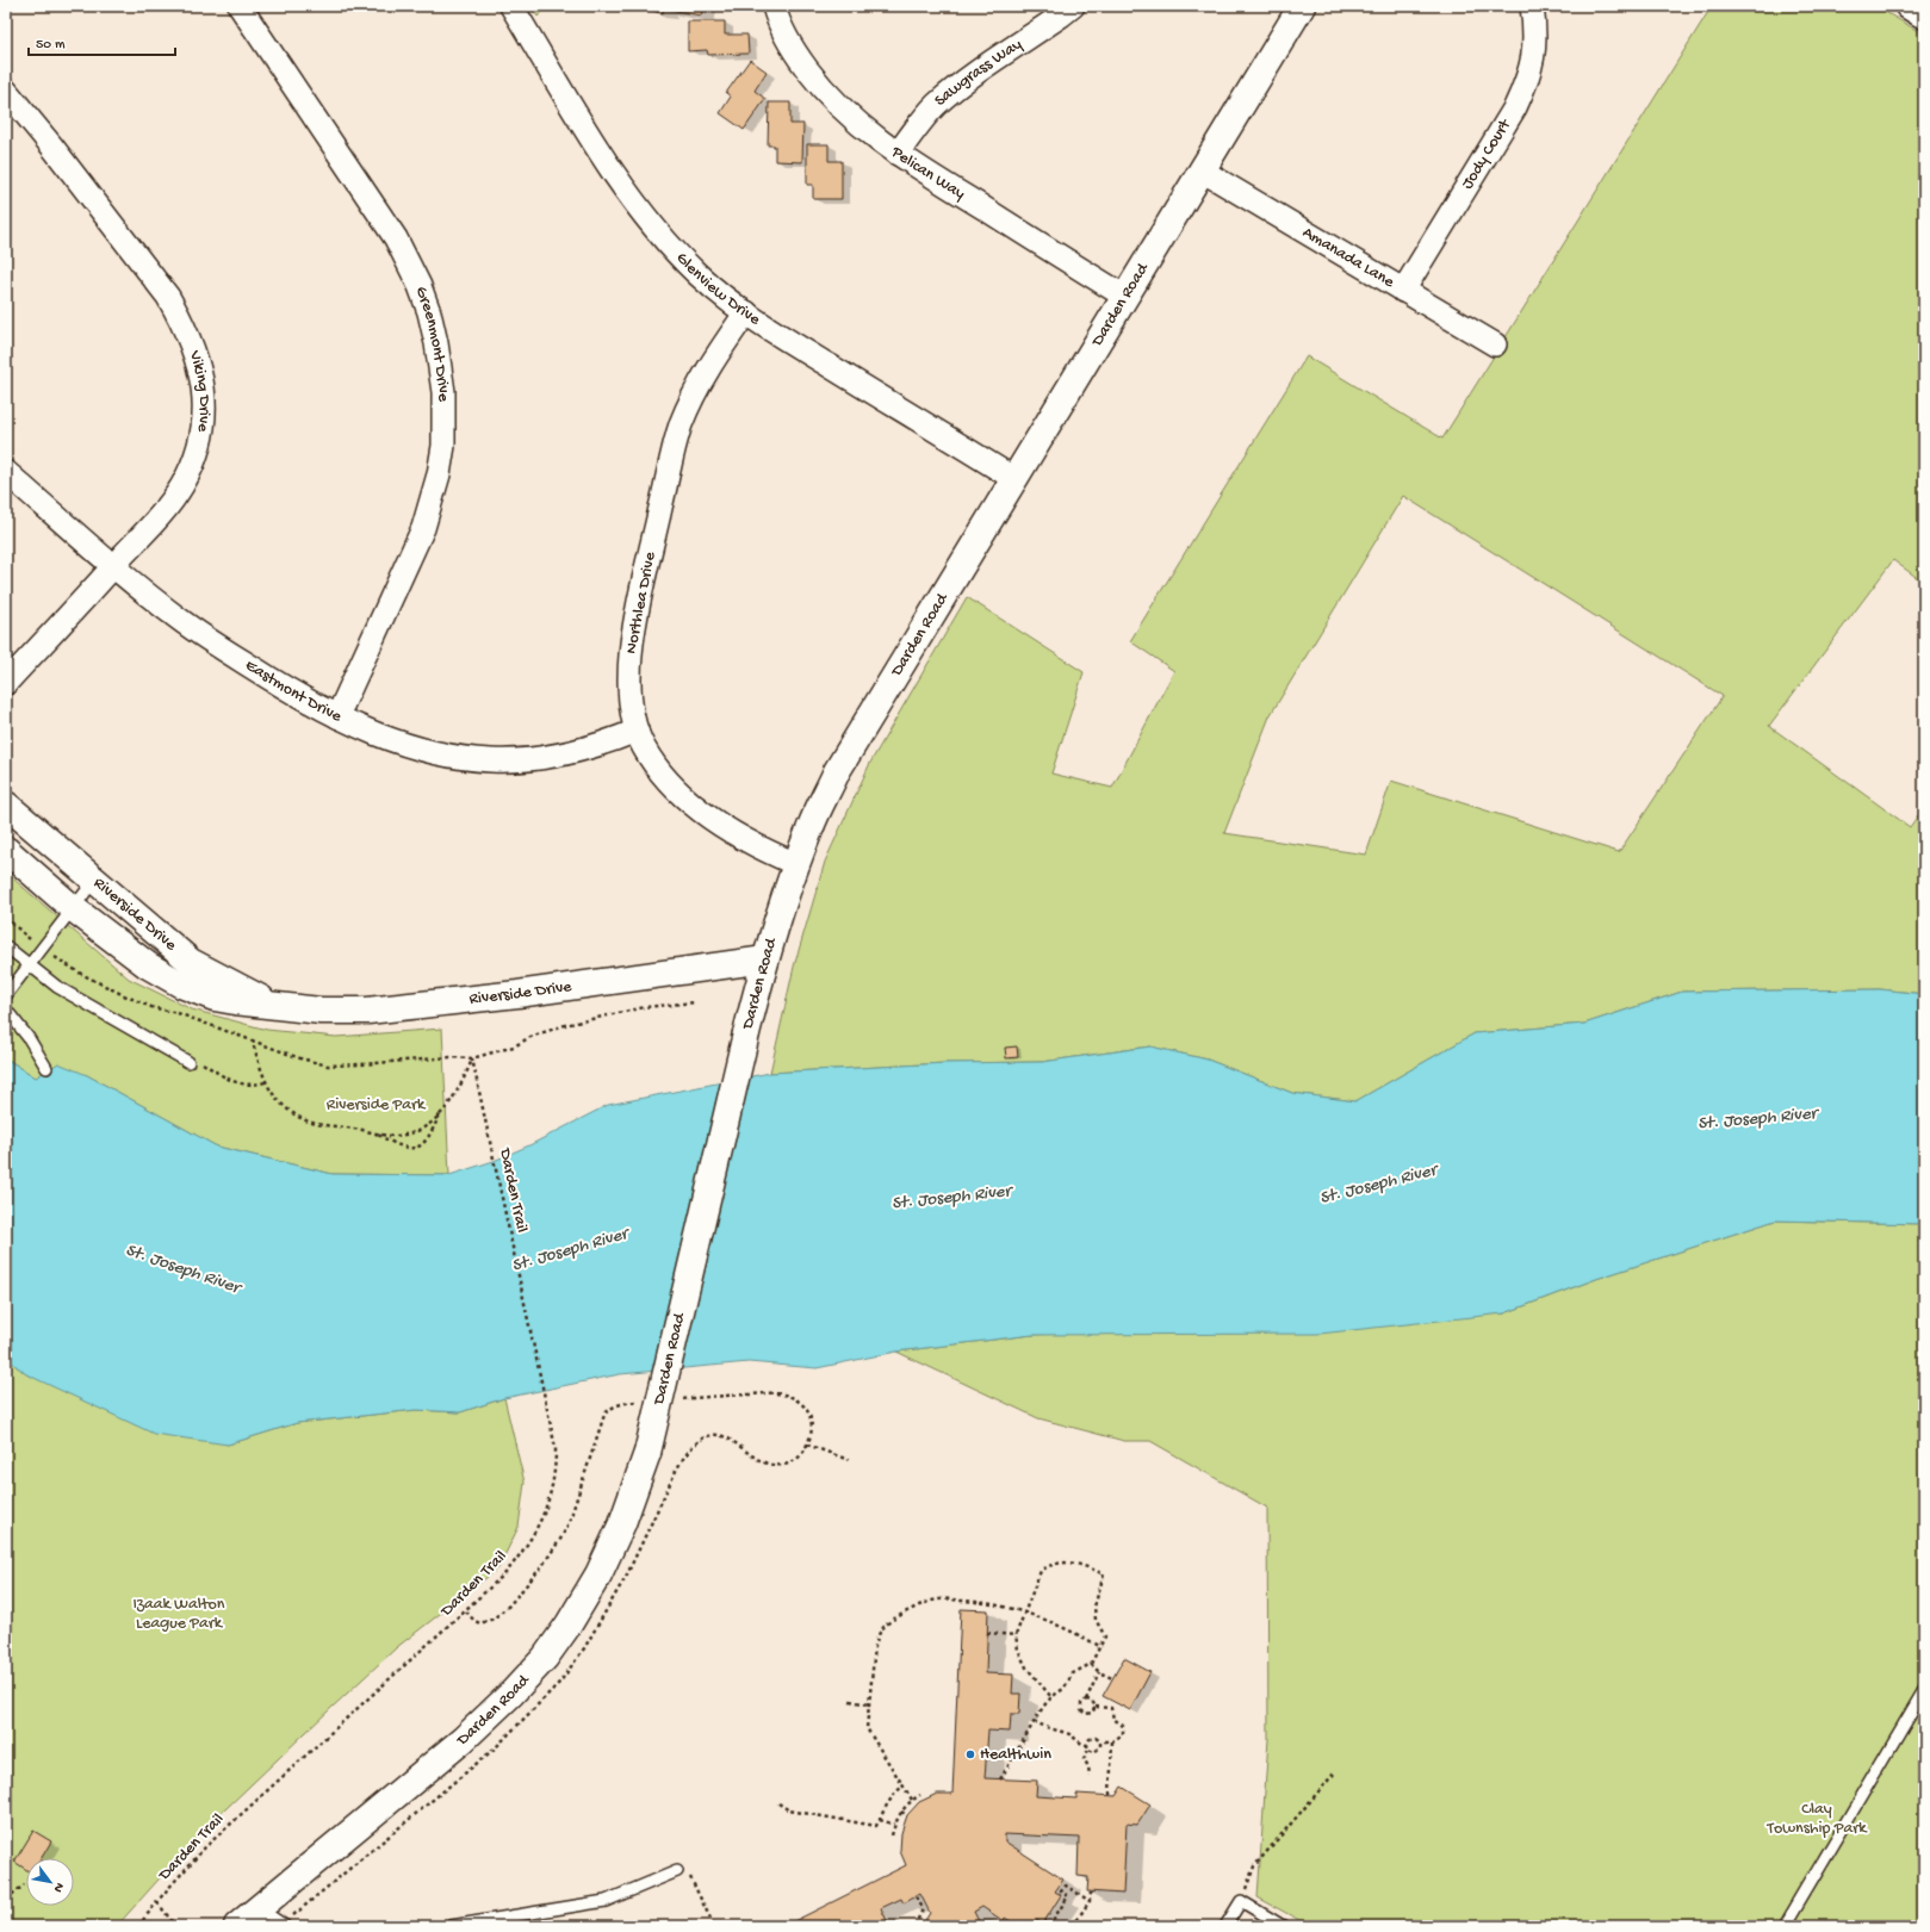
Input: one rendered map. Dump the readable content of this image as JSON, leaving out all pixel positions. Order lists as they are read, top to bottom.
{
  "streets": {
    "street": [
      "Sawgrass Way",
      "Jody Court",
      "Pelican Way",
      "Amanada Lane",
      "Glenview Drive",
      "Darden Road",
      "Greenmont Drive",
      "Viking Drive",
      "Northlea Drive",
      "Eastmont Drive",
      "Riverside Drive"
    ],
    "path": ["Darden Trail"]
  },
  "crossings": [
    ["Sawgrass Way", "Pelican Way"],
    ["Jody Court", "Amanada Lane"],
    ["Pelican Way", "Darden Road"],
    ["Amanada Lane", "Darden Road"],
    ["Glenview Drive", "Darden Road"],
    ["Glenview Drive", "Northlea Drive"],
    ["Darden Road", "Northlea Drive"],
    ["Darden Road", "Riverside Drive"],
    ["Greenmont Drive", "Eastmont Drive"],
    ["Viking Drive", "Eastmont Drive"],
    ["Northlea Drive", "Eastmont Drive"]
  ],
  "water": ["St. Joseph River"],
  "parks": ["Riverside Park", "Izaak Walton League Park", "Clay Township Park"],
  "places": ["Healthwin"],
  "scale_bar": "50 m",
  "north": "bottom right"
}
